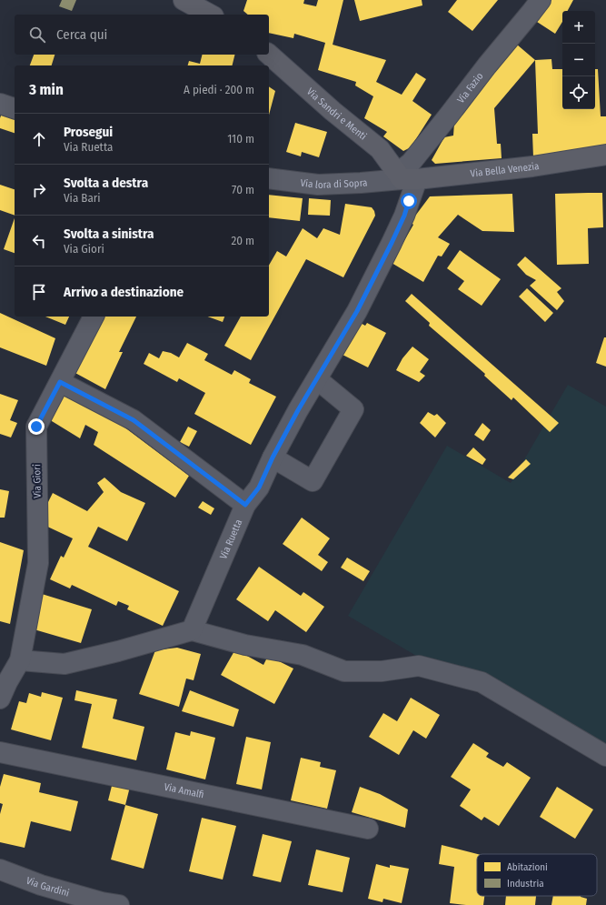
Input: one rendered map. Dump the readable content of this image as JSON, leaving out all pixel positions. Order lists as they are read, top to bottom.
{
  "streets": {
    "main road": ["Via Sandri e Menti", "Via Bella Venezia"],
    "street": [
      "Via Fazio",
      "Via lora di Sopra",
      "Via Giori",
      "Via Ruetta",
      "Via Amalfi",
      "Via Gardini"
    ]
  },
  "crossings": [
    ["Via Fazio", "Via Sandri e Menti"],
    ["Via Fazio", "Via Bella Venezia"],
    ["Via Fazio", "Via lora di Sopra"],
    ["Via Fazio", "Via Ruetta"],
    ["Via Sandri e Menti", "Via Bella Venezia"],
    ["Via Sandri e Menti", "Via lora di Sopra"],
    ["Via Sandri e Menti", "Via Ruetta"],
    ["Via Bella Venezia", "Via lora di Sopra"],
    ["Via Bella Venezia", "Via Ruetta"],
    ["Via lora di Sopra", "Via Ruetta"]
  ],
  "legend": ["Abitazioni", "Industria"],
  "page": {
    "map_buttons": ["+", "−"],
    "search": "Cerca qui",
    "heading": ["3 min", "A piedi · 200 m"],
    "list": [
      ["Prosegui", "Via Ruetta", "110 m"],
      ["Svolta a destra", "Via Bari", "70 m"],
      ["Svolta a sinistra", "Via Giori", "20 m"],
      "Arrivo a destinazione"
    ]
  }
}
